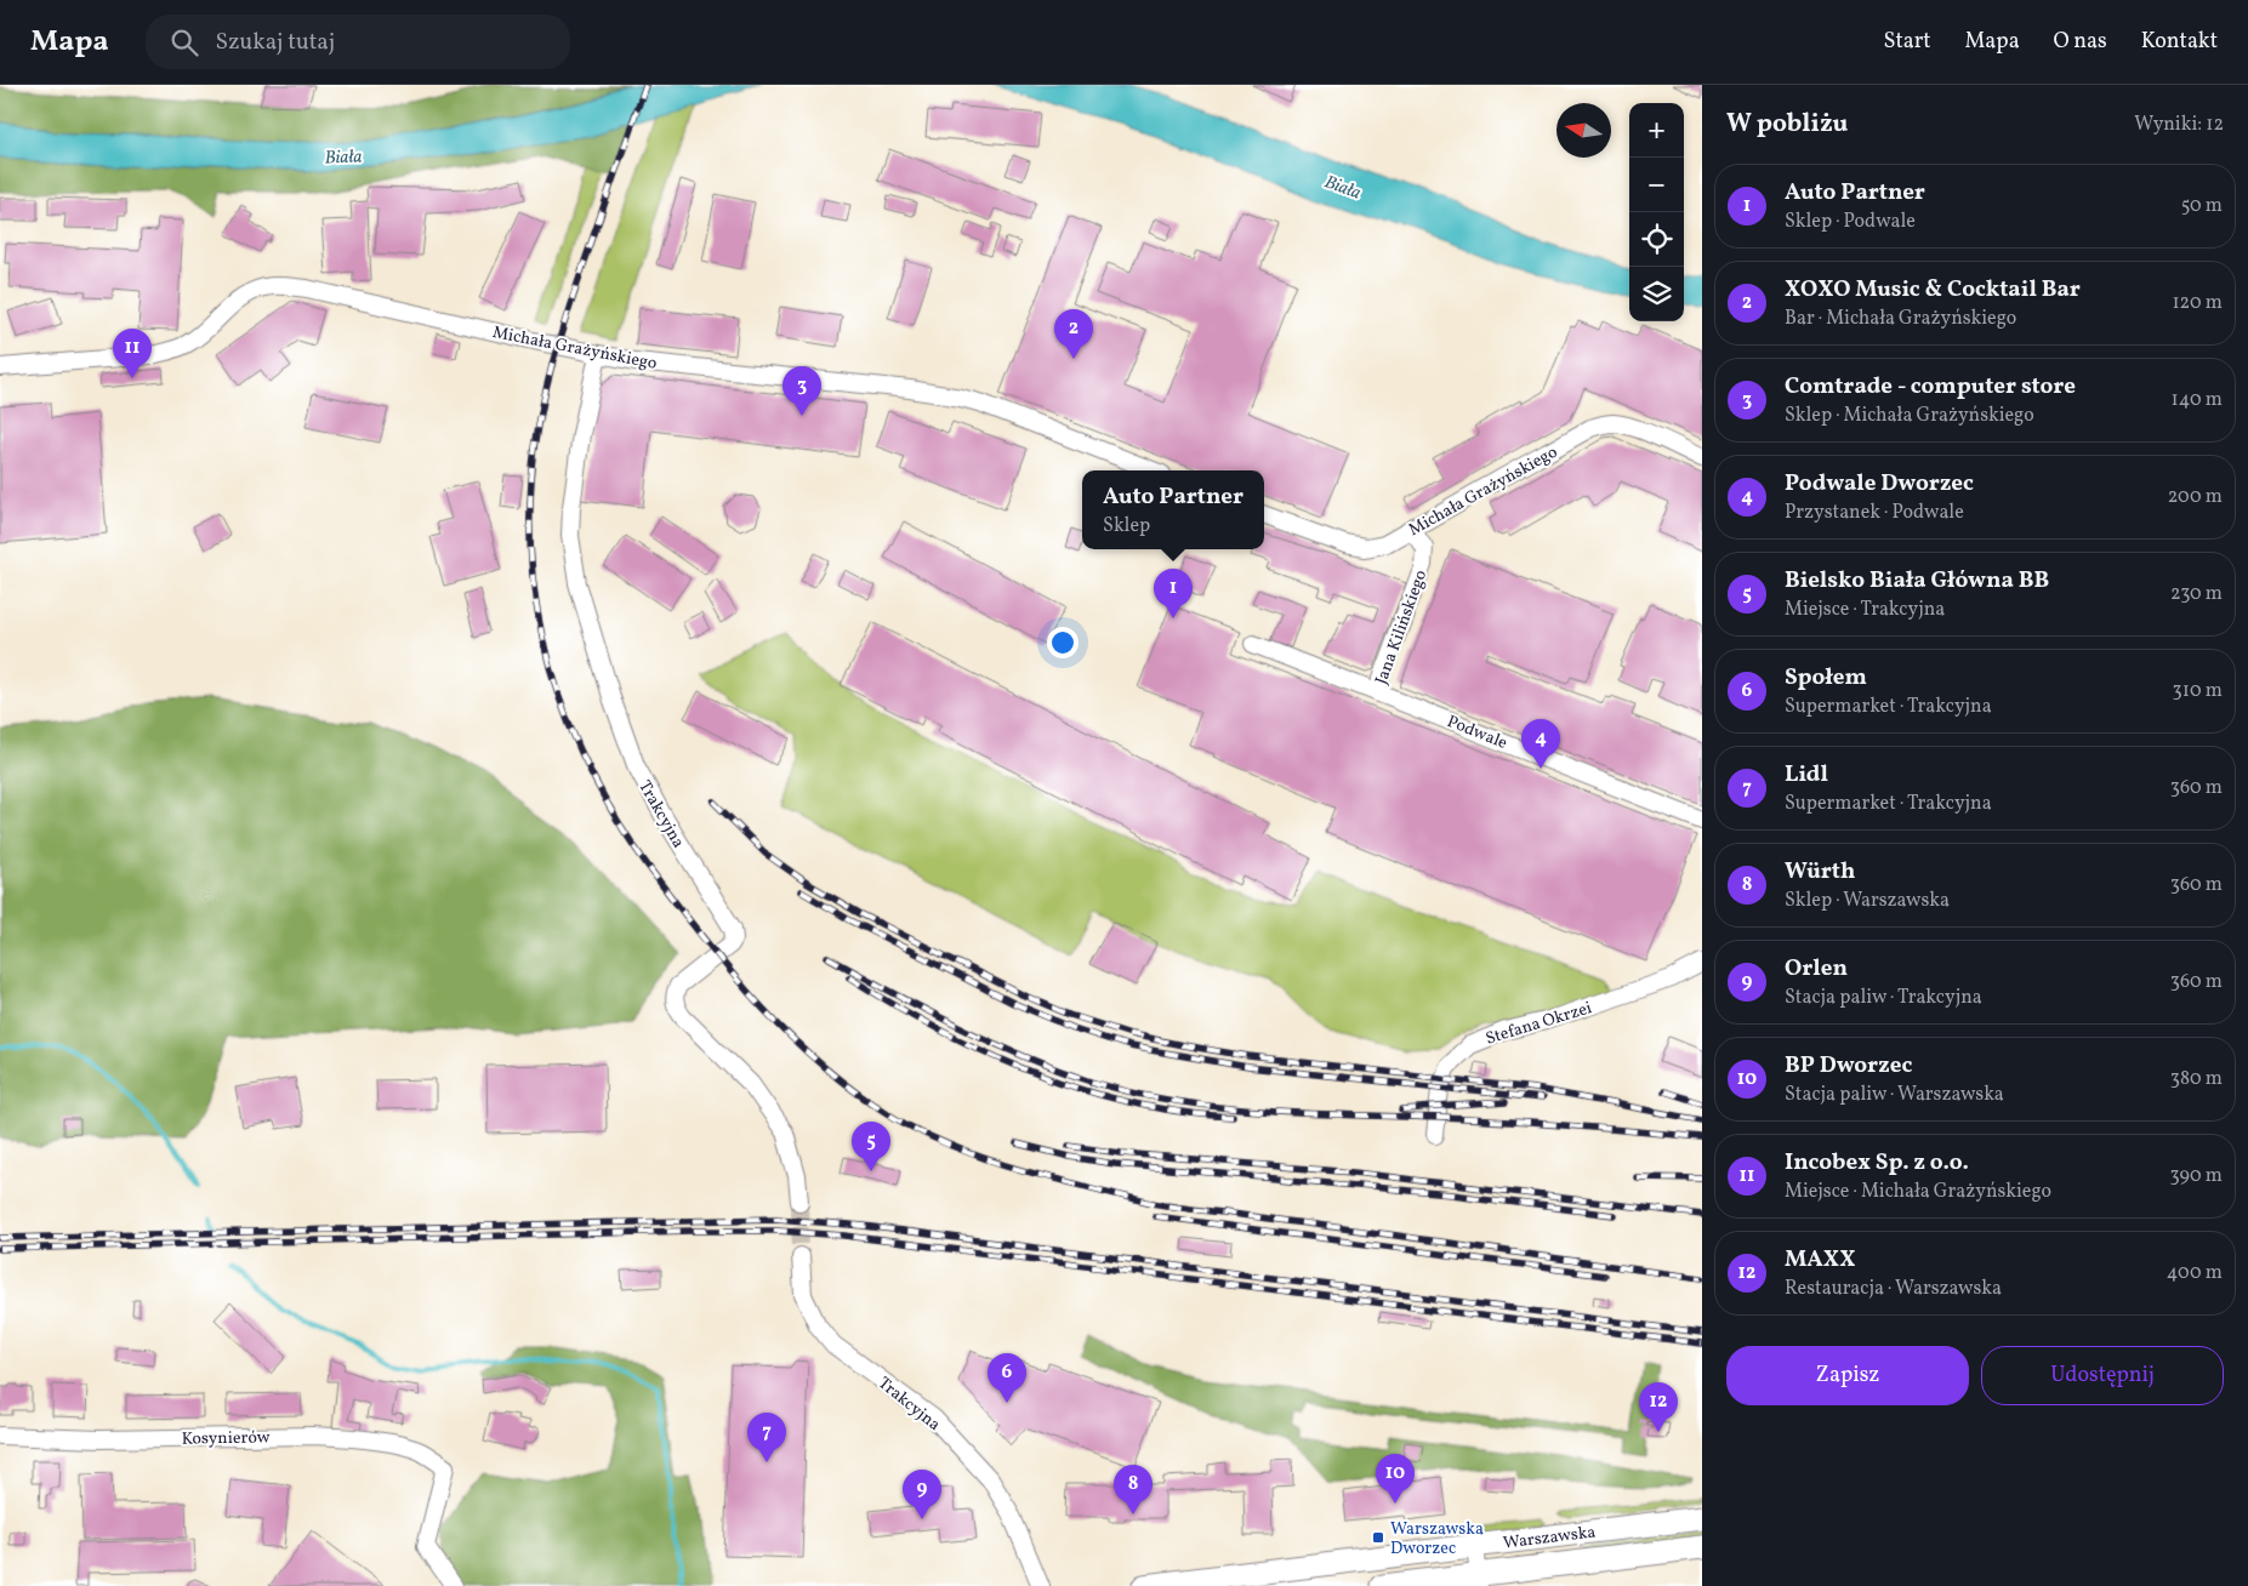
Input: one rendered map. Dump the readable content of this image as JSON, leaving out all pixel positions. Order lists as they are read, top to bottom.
{
  "streets": {
    "main road": ["Warszawska"],
    "street": [
      "Michała Grażyńskiego",
      "Jana Kilińskiego",
      "Podwale",
      "Trakcyjna",
      "Stefana Okrzei",
      "Kosynierów"
    ]
  },
  "crossings": [
    ["Michała Grażyńskiego", "Jana Kilińskiego"],
    ["Michała Grażyńskiego", "Trakcyjna"],
    ["Jana Kilińskiego", "Podwale"]
  ],
  "water": ["Biała"],
  "places": {
    "transit": ["Warszawska Dworzec"]
  },
  "north": "left",
  "page": {
    "header": "Mapa",
    "search": "Szukaj tutaj",
    "nav": [
      "Start",
      "Mapa",
      "O nas",
      "Kontakt"
    ],
    "heading": ["W pobliżu", "Wyniki: 12"],
    "map_buttons": ["+", "−"],
    "list": [
      {
        "mark": "1",
        "name": "Auto Partner",
        "note": "Sklep · Podwale",
        "value": "50 m"
      },
      {
        "mark": "2",
        "name": "XOXO Music & Cocktail Bar",
        "note": "Bar · Michała Grażyńskiego",
        "value": "120 m"
      },
      {
        "mark": "3",
        "name": "Comtrade - computer store",
        "note": "Sklep · Michała Grażyńskiego",
        "value": "140 m"
      },
      {
        "mark": "4",
        "name": "Podwale Dworzec",
        "note": "Przystanek · Podwale",
        "value": "200 m"
      },
      {
        "mark": "5",
        "name": "Bielsko Biała Główna BB",
        "note": "Miejsce · Trakcyjna",
        "value": "230 m"
      },
      {
        "mark": "6",
        "name": "Społem",
        "note": "Supermarket · Trakcyjna",
        "value": "310 m"
      },
      {
        "mark": "7",
        "name": "Lidl",
        "note": "Supermarket · Trakcyjna",
        "value": "360 m"
      },
      {
        "mark": "8",
        "name": "Würth",
        "note": "Sklep · Warszawska",
        "value": "360 m"
      },
      {
        "mark": "9",
        "name": "Orlen",
        "note": "Stacja paliw · Trakcyjna",
        "value": "360 m"
      },
      {
        "mark": "10",
        "name": "BP Dworzec",
        "note": "Stacja paliw · Warszawska",
        "value": "380 m"
      },
      {
        "mark": "11",
        "name": "Incobex Sp. z o.o.",
        "note": "Miejsce · Michała Grażyńskiego",
        "value": "390 m"
      },
      {
        "mark": "12",
        "name": "MAXX",
        "note": "Restauracja · Warszawska",
        "value": "400 m"
      }
    ],
    "pins": [
      "2",
      "11",
      "3",
      "1",
      "4",
      "5",
      "6",
      "12",
      "7",
      "10",
      "8",
      "9"
    ],
    "popup": ["Auto Partner", "Sklep"],
    "buttons": ["Zapisz", "Udostępnij"]
  }
}
